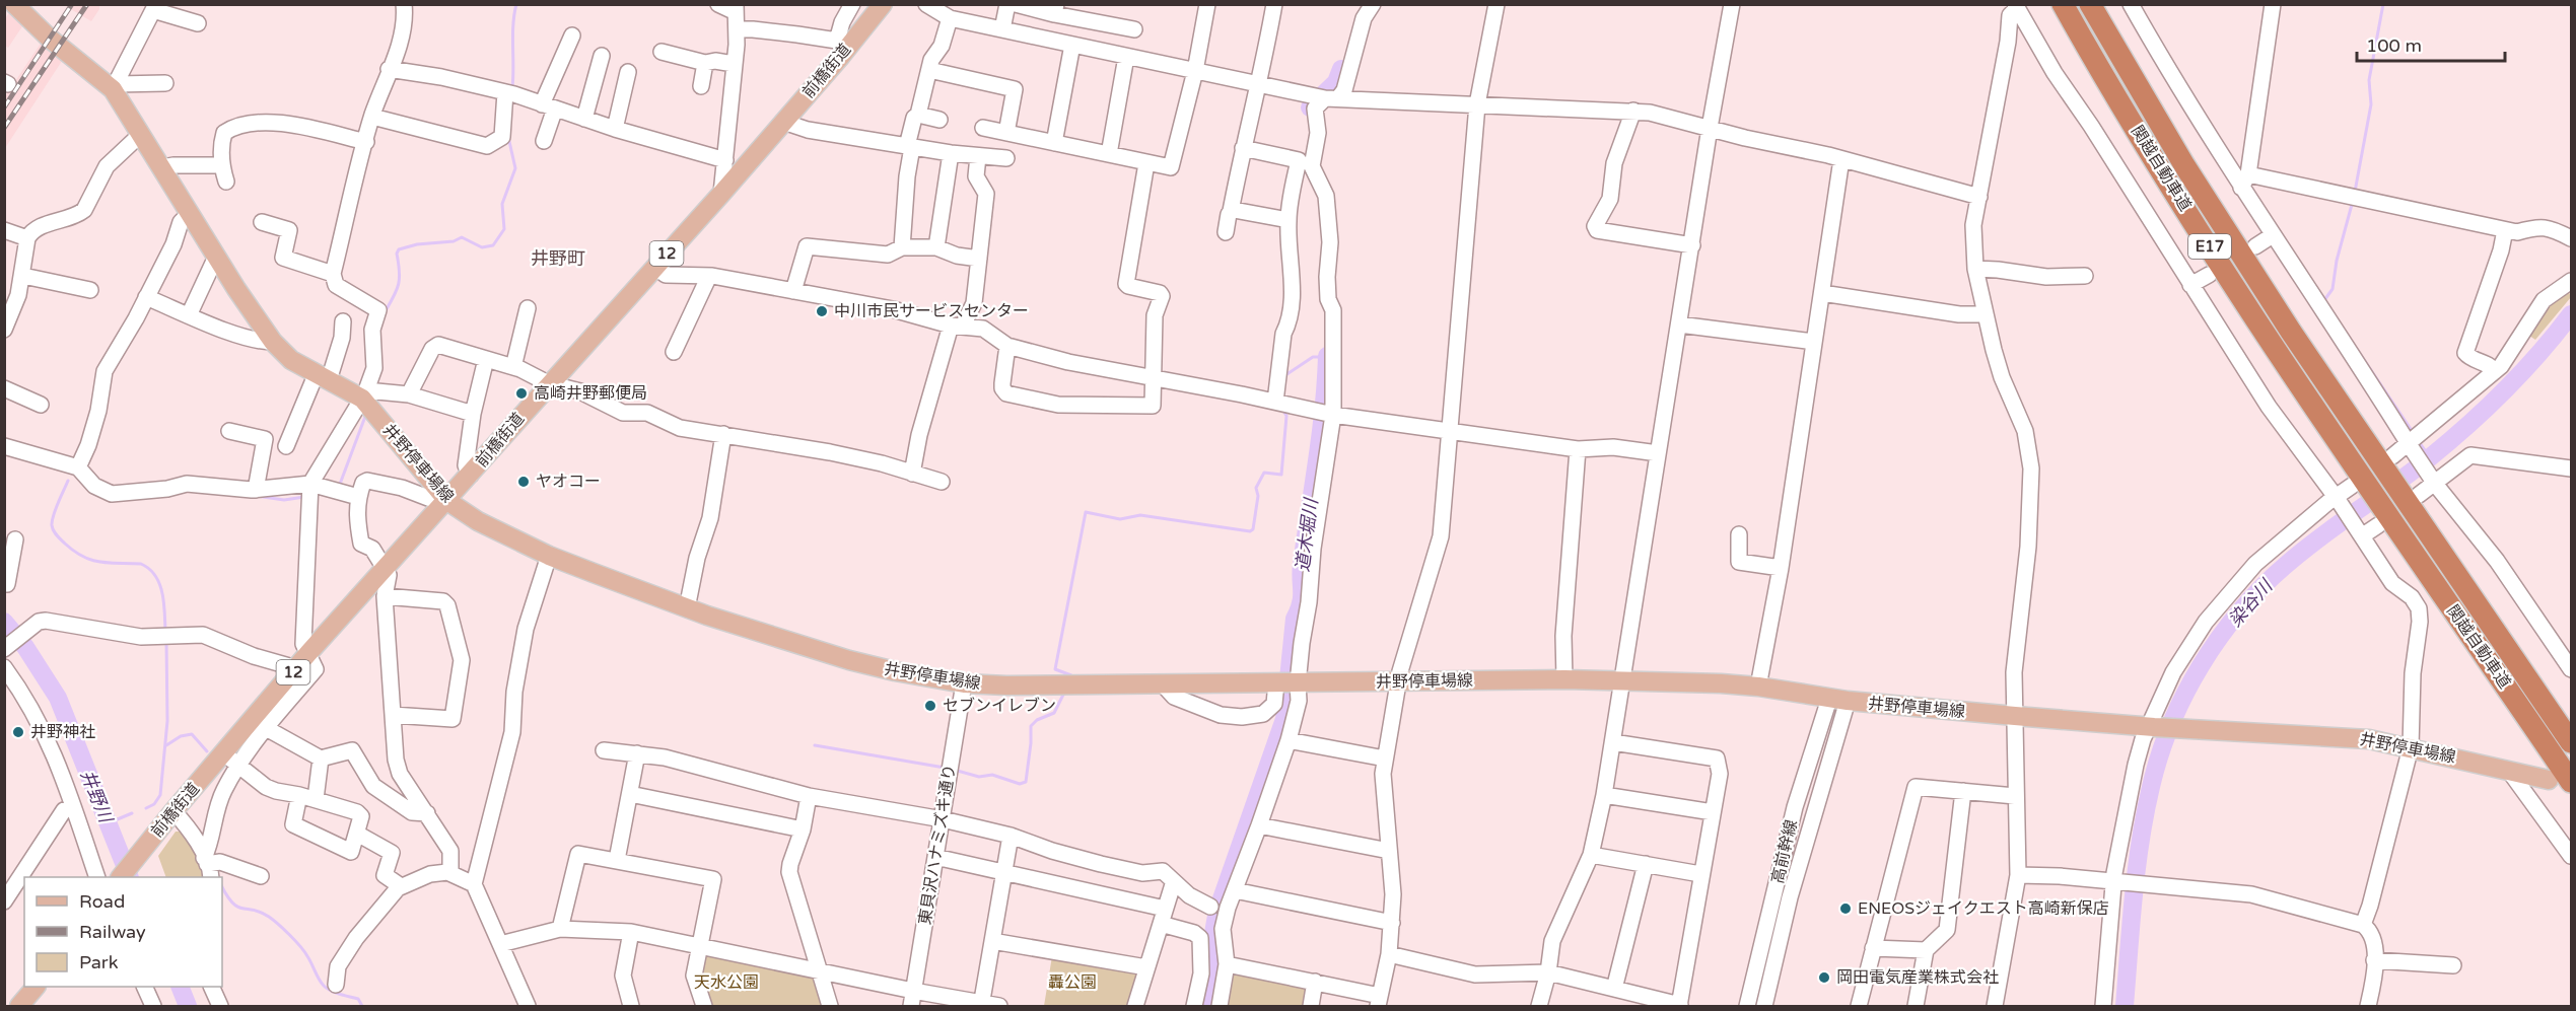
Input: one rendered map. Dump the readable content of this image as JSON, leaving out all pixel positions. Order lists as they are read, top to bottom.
{
  "streets": {
    "highway": ["関越自動車道", "E17"],
    "main road": ["前橋街道", "12", "井野停車場線"],
    "street": ["東貝沢ハナミズキ通り", "高前幹線"]
  },
  "crossings": [
    ["前橋街道", "井野停車場線"],
    ["関越自動車道", "E17"],
    ["井野停車場線", "東貝沢ハナミズキ通り"],
    ["井野停車場線", "高前幹線"]
  ],
  "districts": ["井野町"],
  "water": ["道木堀川", "染谷川", "井野川"],
  "parks": ["天水公園", "轟公園"],
  "places": [
    "中川市民サービスセンター",
    "高崎井野郵便局",
    "ヤオコー",
    "セブンイレブン",
    "井野神社",
    "ENEOSジェイクエスト高崎新保店",
    "岡田電気産業株式会社"
  ],
  "legend": ["Road", "Railway", "Park"],
  "scale_bar": "100 m"
}
